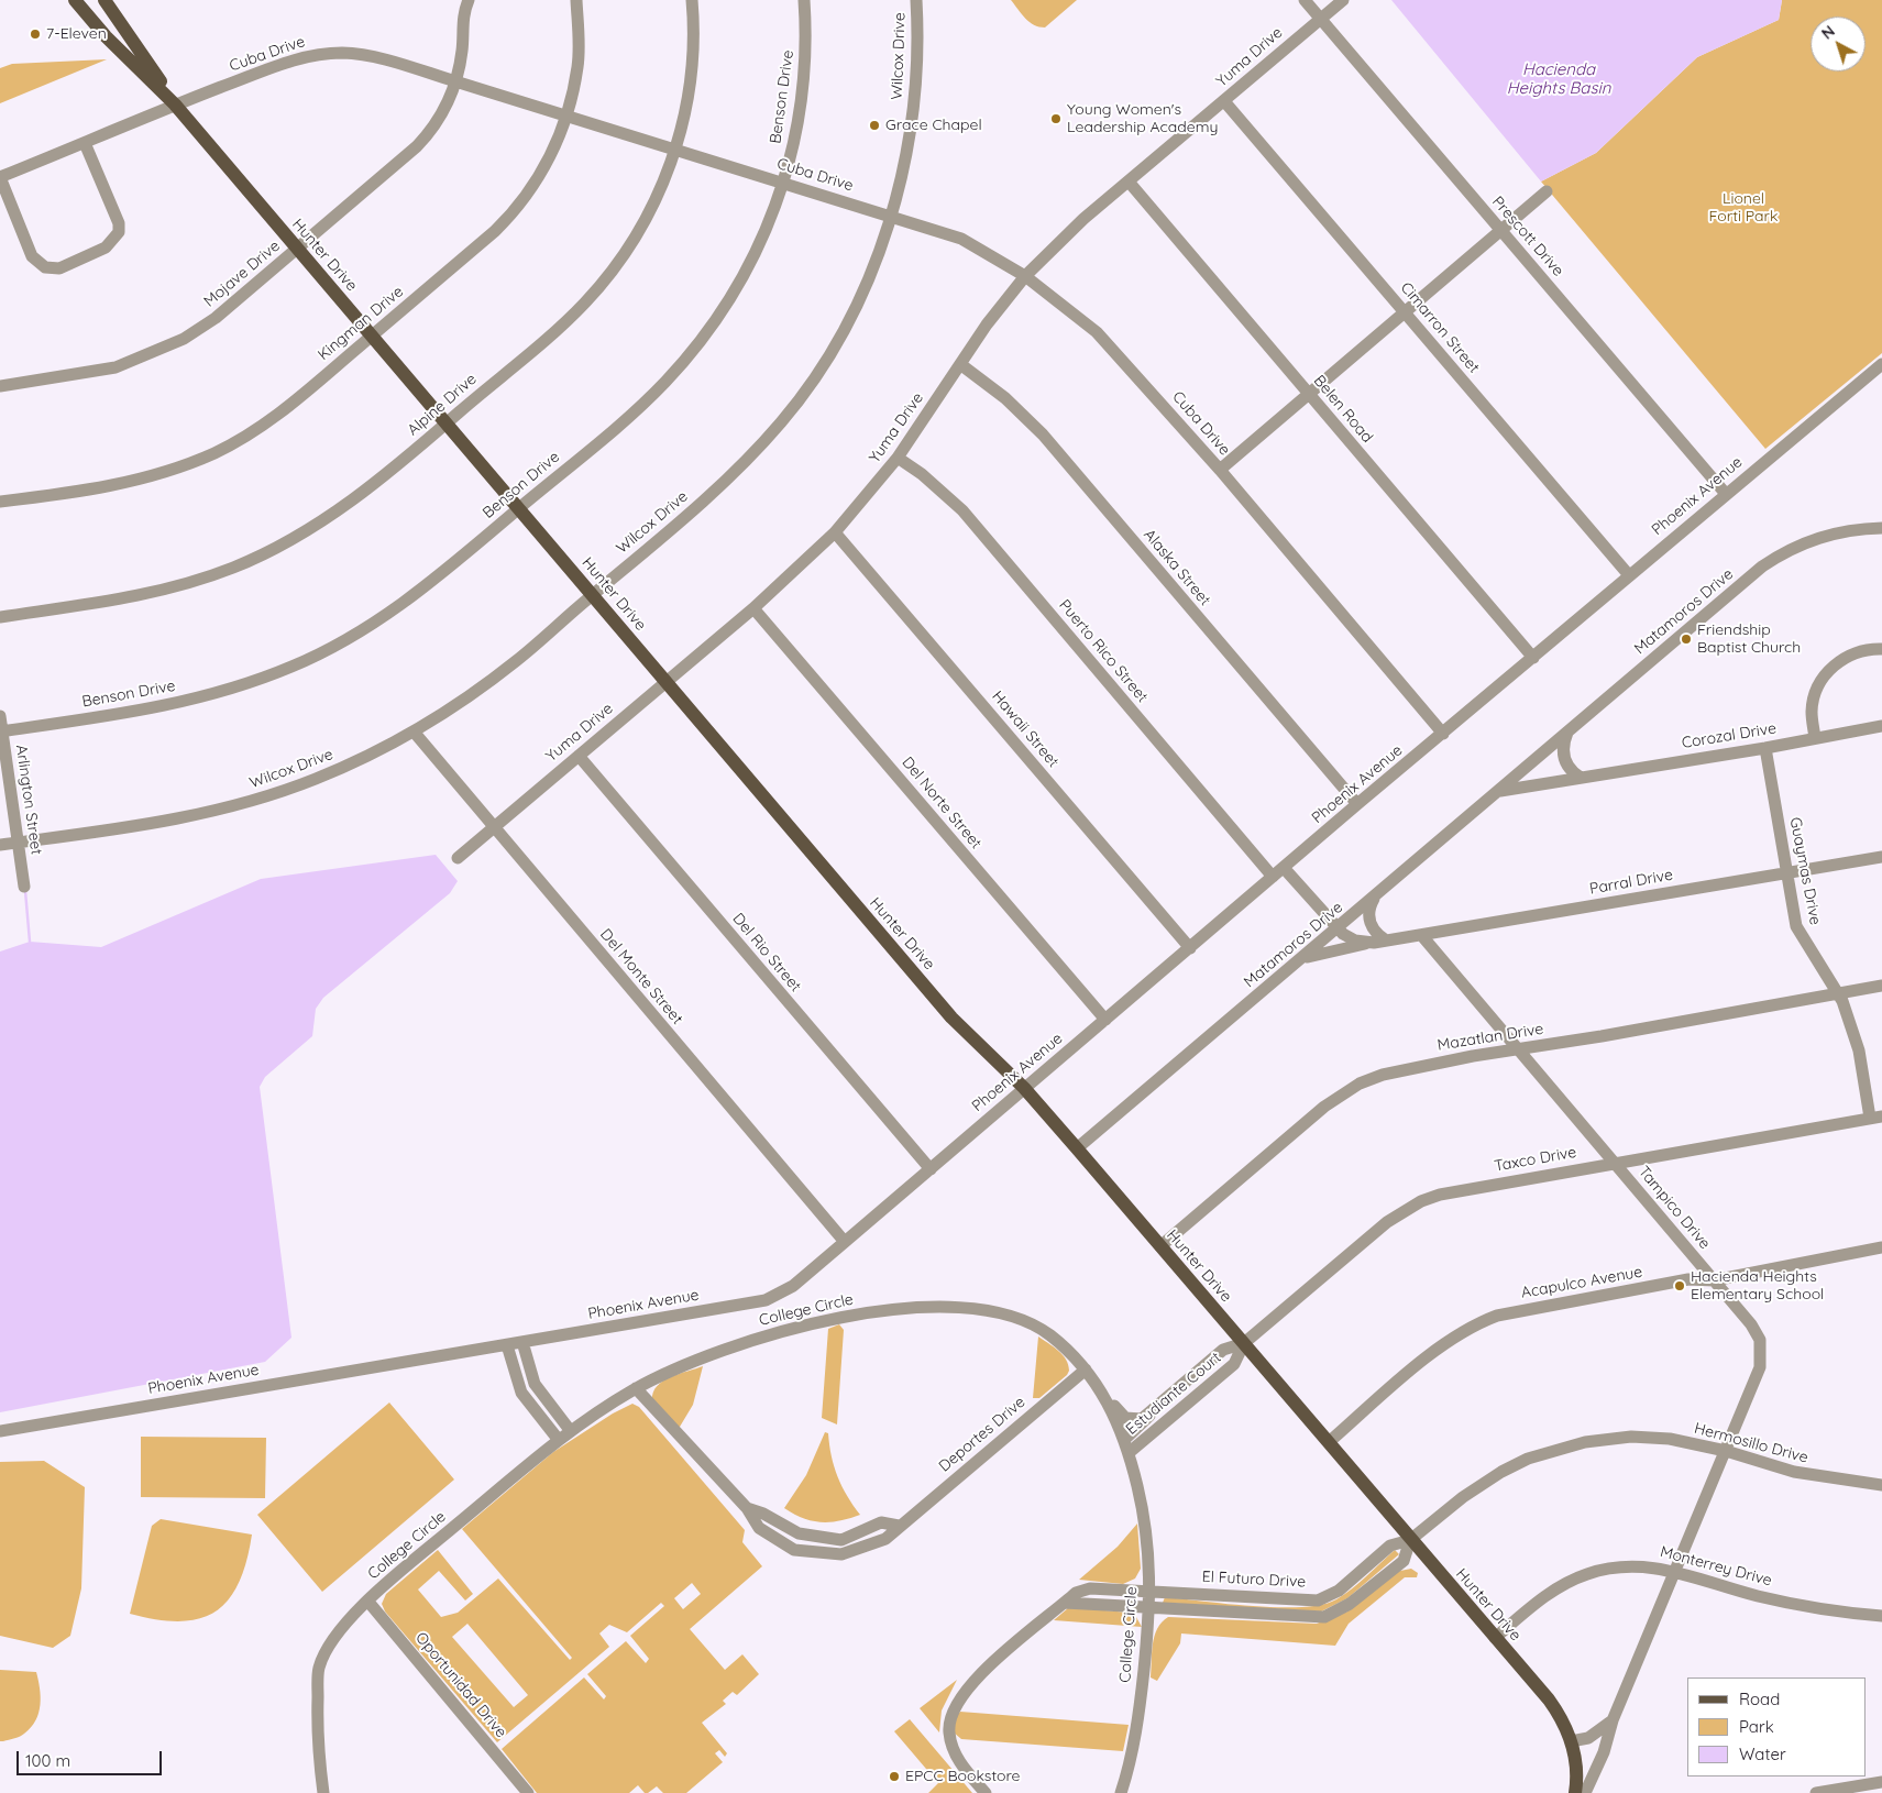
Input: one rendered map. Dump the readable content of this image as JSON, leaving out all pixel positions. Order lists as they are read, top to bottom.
{
  "streets": {
    "main road": ["Hunter Drive"],
    "street": [
      "Cuba Drive",
      "Wilcox Drive",
      "Yuma Drive",
      "Benson Drive",
      "Prescott Drive",
      "Mojave Drive",
      "Kingman Drive",
      "Cimarron Street",
      "Alpine Drive",
      "Belen Road",
      "Phoenix Avenue",
      "Alaska Street",
      "Matamoros Drive",
      "Puerto Rico Street",
      "Hawaii Street",
      "Corozal Drive",
      "Arlington Street",
      "Del Norte Street",
      "Guaymas Drive",
      "Parral Drive",
      "Del Rio Street",
      "Del Monte Street",
      "Mazatlan Drive",
      "Taxco Drive",
      "Tampico Drive",
      "Acapulco Avenue",
      "College Circle",
      "Estudiante Court",
      "Deportes Drive",
      "Hermosillo Drive",
      "Monterrey Drive",
      "El Futuro Drive",
      "Oportunidad Drive"
    ]
  },
  "crossings": [
    ["Cuba Drive", "Wilcox Drive"],
    ["Cuba Drive", "Yuma Drive"],
    ["Cuba Drive", "Benson Drive"],
    ["Cuba Drive", "Hunter Drive"],
    ["Cuba Drive", "Mojave Drive"],
    ["Cuba Drive", "Kingman Drive"],
    ["Cuba Drive", "Alpine Drive"],
    ["Cuba Drive", "Phoenix Avenue"],
    ["Wilcox Drive", "Hunter Drive"],
    ["Wilcox Drive", "Arlington Street"],
    ["Wilcox Drive", "Del Monte Street"],
    ["Yuma Drive", "Prescott Drive"],
    ["Yuma Drive", "Hunter Drive"],
    ["Yuma Drive", "Cimarron Street"],
    ["Yuma Drive", "Belen Road"],
    ["Yuma Drive", "Alaska Street"],
    ["Yuma Drive", "Puerto Rico Street"],
    ["Yuma Drive", "Hawaii Street"],
    ["Yuma Drive", "Del Norte Street"],
    ["Yuma Drive", "Del Rio Street"],
    ["Yuma Drive", "Del Monte Street"],
    ["Benson Drive", "Hunter Drive"],
    ["Benson Drive", "Arlington Street"],
    ["Prescott Drive", "Phoenix Avenue"],
    ["Hunter Drive", "Mojave Drive"],
    ["Hunter Drive", "Kingman Drive"],
    ["Hunter Drive", "Alpine Drive"],
    ["Hunter Drive", "Phoenix Avenue"],
    ["Hunter Drive", "Matamoros Drive"],
    ["Hunter Drive", "Mazatlan Drive"],
    ["Hunter Drive", "Taxco Drive"],
    ["Hunter Drive", "Acapulco Avenue"],
    ["Hunter Drive", "Estudiante Court"],
    ["Hunter Drive", "Hermosillo Drive"],
    ["Hunter Drive", "Monterrey Drive"],
    ["Hunter Drive", "El Futuro Drive"],
    ["Cimarron Street", "Phoenix Avenue"],
    ["Belen Road", "Phoenix Avenue"],
    ["Phoenix Avenue", "Alaska Street"],
    ["Phoenix Avenue", "Puerto Rico Street"],
    ["Phoenix Avenue", "Hawaii Street"],
    ["Phoenix Avenue", "Del Norte Street"],
    ["Phoenix Avenue", "Del Rio Street"],
    ["Phoenix Avenue", "Del Monte Street"],
    ["Matamoros Drive", "Corozal Drive"],
    ["Matamoros Drive", "Parral Drive"],
    ["Corozal Drive", "Guaymas Drive"],
    ["Guaymas Drive", "Parral Drive"],
    ["Guaymas Drive", "Mazatlan Drive"],
    ["Guaymas Drive", "Taxco Drive"],
    ["Parral Drive", "Tampico Drive"],
    ["Mazatlan Drive", "Tampico Drive"],
    ["Taxco Drive", "Tampico Drive"],
    ["Taxco Drive", "Estudiante Court"],
    ["Tampico Drive", "Acapulco Avenue"],
    ["Tampico Drive", "Hermosillo Drive"],
    ["Tampico Drive", "Monterrey Drive"],
    ["College Circle", "Estudiante Court"],
    ["College Circle", "Deportes Drive"],
    ["College Circle", "El Futuro Drive"],
    ["College Circle", "Oportunidad Drive"],
    ["Hermosillo Drive", "El Futuro Drive"]
  ],
  "water": ["Hacienda Heights Basin"],
  "parks": ["Lionel Forti Park"],
  "places": [
    "7-Eleven",
    "Young Women's Leadership Academy",
    "Grace Chapel",
    "Friendship Baptist Church",
    "Hacienda Heights Elementary School",
    "EPCC Bookstore"
  ],
  "legend": ["Road", "Park", "Water"],
  "scale_bar": "100 m",
  "north": "top left"
}
